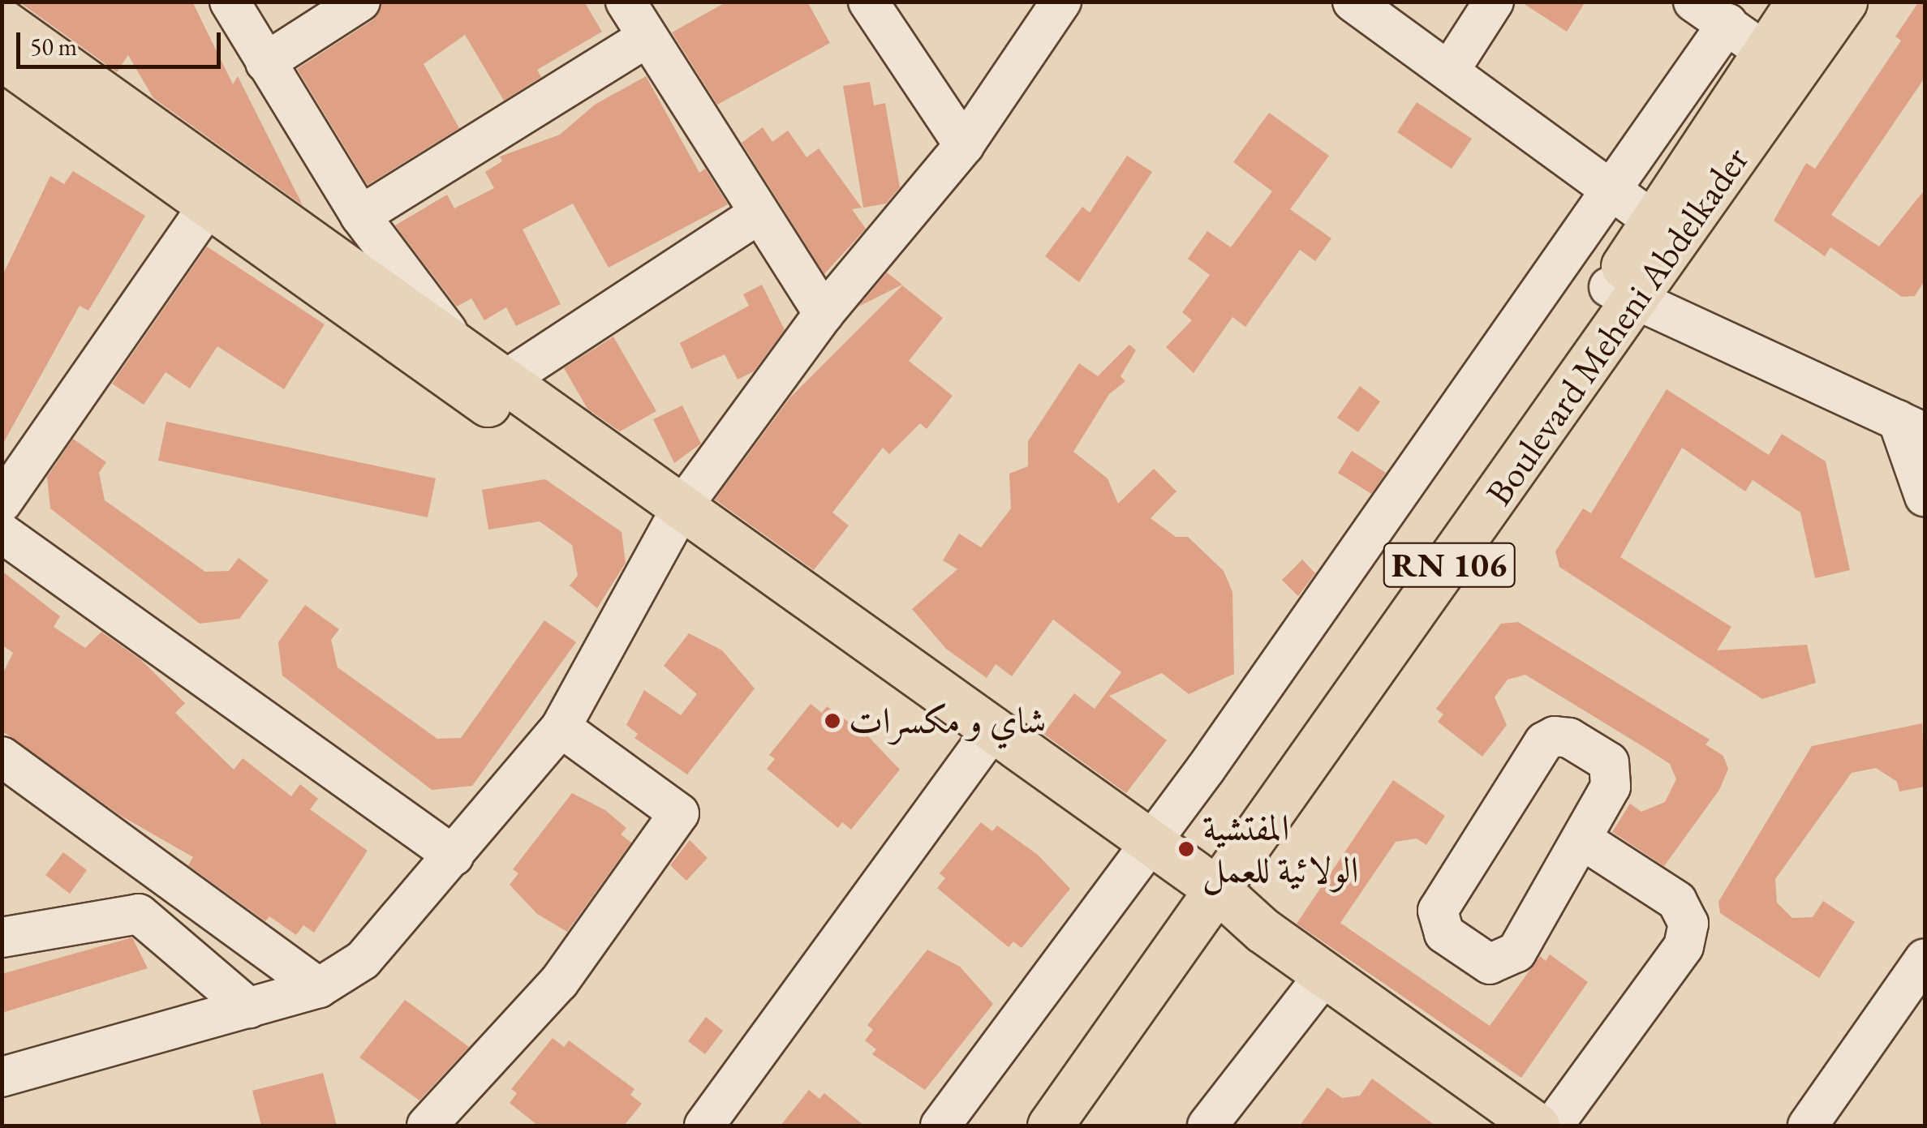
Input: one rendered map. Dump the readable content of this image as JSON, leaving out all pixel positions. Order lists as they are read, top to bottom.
{
  "streets": {
    "main road": ["Boulevard Meheni Abdelkader", "RN 106"]
  },
  "places": ["شاي و مكسرات", "المفتشية الولائية للعمل"],
  "scale_bar": "50 m"
}
